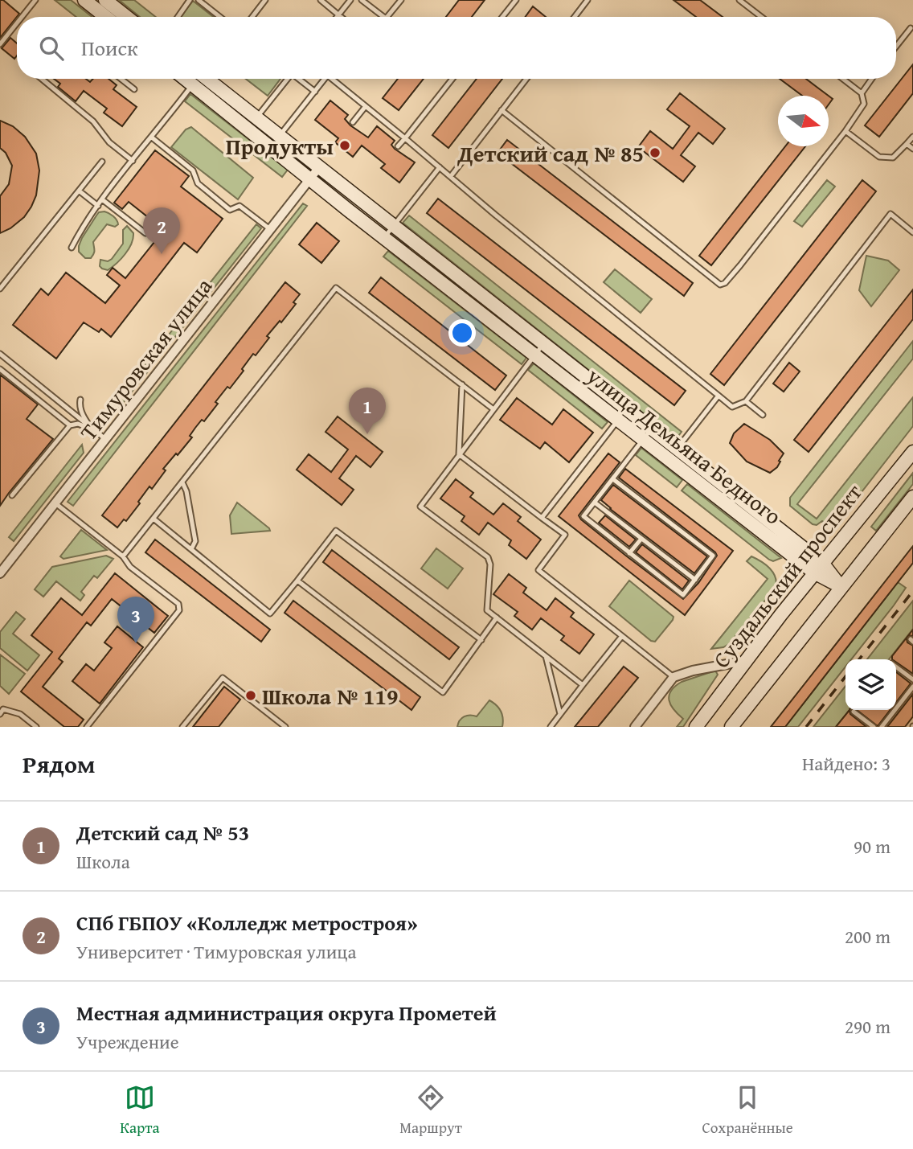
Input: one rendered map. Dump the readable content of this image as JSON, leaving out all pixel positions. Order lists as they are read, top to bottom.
{
  "streets": {
    "street": ["Тимуровская улица", "улица Демьяна Бедного", "Суздальский проспект"]
  },
  "crossings": [
    ["Тимуровская улица", "улица Демьяна Бедного"],
    ["улица Демьяна Бедного", "Суздальский проспект"]
  ],
  "places": ["Продукты", "Детский сад № 85", "Школа № 119"],
  "north": "right",
  "page": {
    "search": "Поиск",
    "pins": ["2", "1", "3"],
    "heading": ["Рядом", "Найдено: 3"],
    "list": [
      {
        "mark": "1",
        "name": "Детский сад № 53",
        "note": "Школа",
        "value": "90 m"
      },
      {
        "mark": "2",
        "name": "СПб ГБПОУ «Колледж метростроя»",
        "note": "Университет · Тимуровская улица",
        "value": "200 m"
      },
      {
        "mark": "3",
        "name": "Местная администрация округа Прометей",
        "note": "Учреждение",
        "value": "290 m"
      }
    ],
    "nav": ["Карта", "Маршрут", "Сохранённые"]
  }
}
